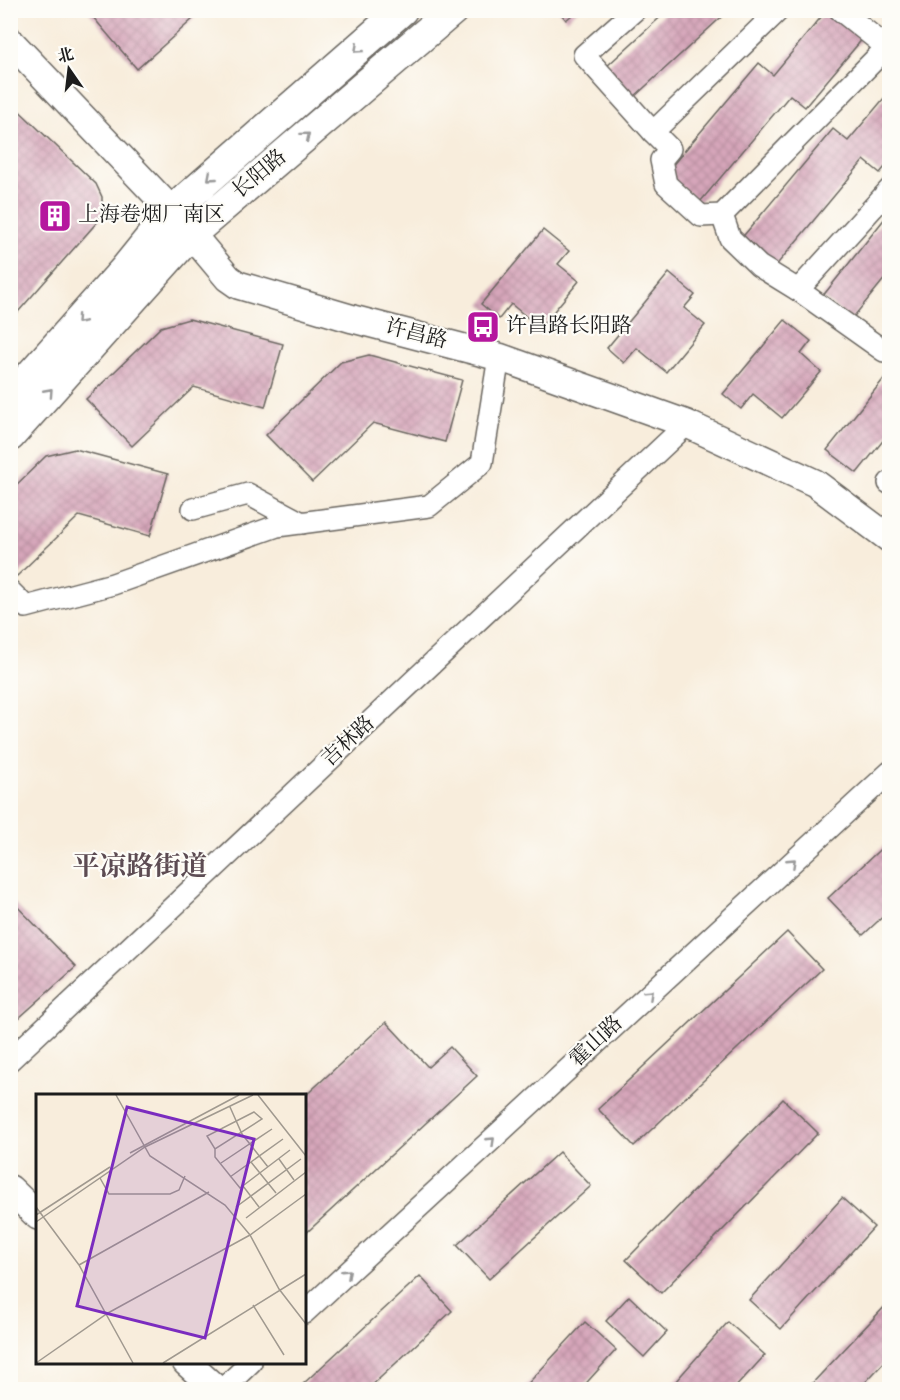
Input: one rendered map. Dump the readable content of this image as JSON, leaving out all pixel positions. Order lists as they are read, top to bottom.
{
  "streets": {
    "main road": ["长阳路"],
    "street": ["许昌路", "吉林路", "霍山路"]
  },
  "crossings": [
    ["长阳路", "许昌路"],
    ["许昌路", "吉林路"]
  ],
  "one_way": ["霍山路"],
  "districts": ["平凉路街道"],
  "places": {
    "building": ["上海卷烟厂南区"],
    "bus stop": ["许昌路长阳路"]
  },
  "north": "top"
}
